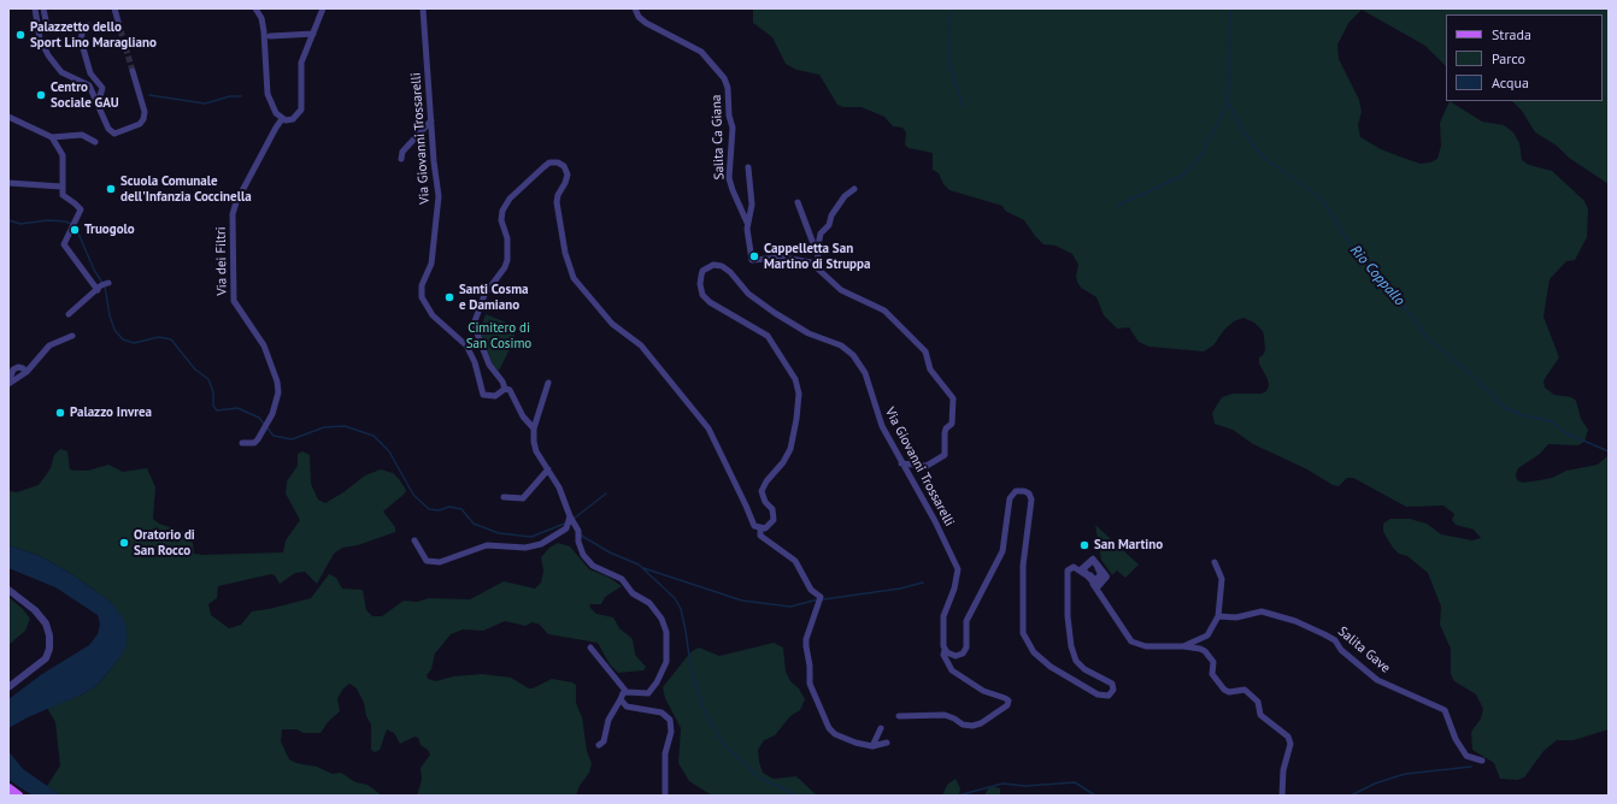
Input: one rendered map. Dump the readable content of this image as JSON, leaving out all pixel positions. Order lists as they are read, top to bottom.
{
  "streets": {
    "street": [
      "Salita Ca Giana",
      "Via Giovanni Trossarelli",
      "Via dei Filtri",
      "Salita Gave"
    ]
  },
  "water": ["Rio Coppallo"],
  "parks": ["Cimitero di San Cosimo"],
  "places": [
    "Palazzetto dello Sport Lino Maragliano",
    "Centro Sociale GAU",
    "Scuola Comunale dell'Infanzia Coccinella",
    "Truogolo",
    "Cappelletta San Martino di Struppa",
    "Santi Cosma e Damiano",
    "Palazzo Invrea",
    "Oratorio di San Rocco",
    "San Martino"
  ],
  "legend": ["Strada", "Parco", "Acqua"]
}
